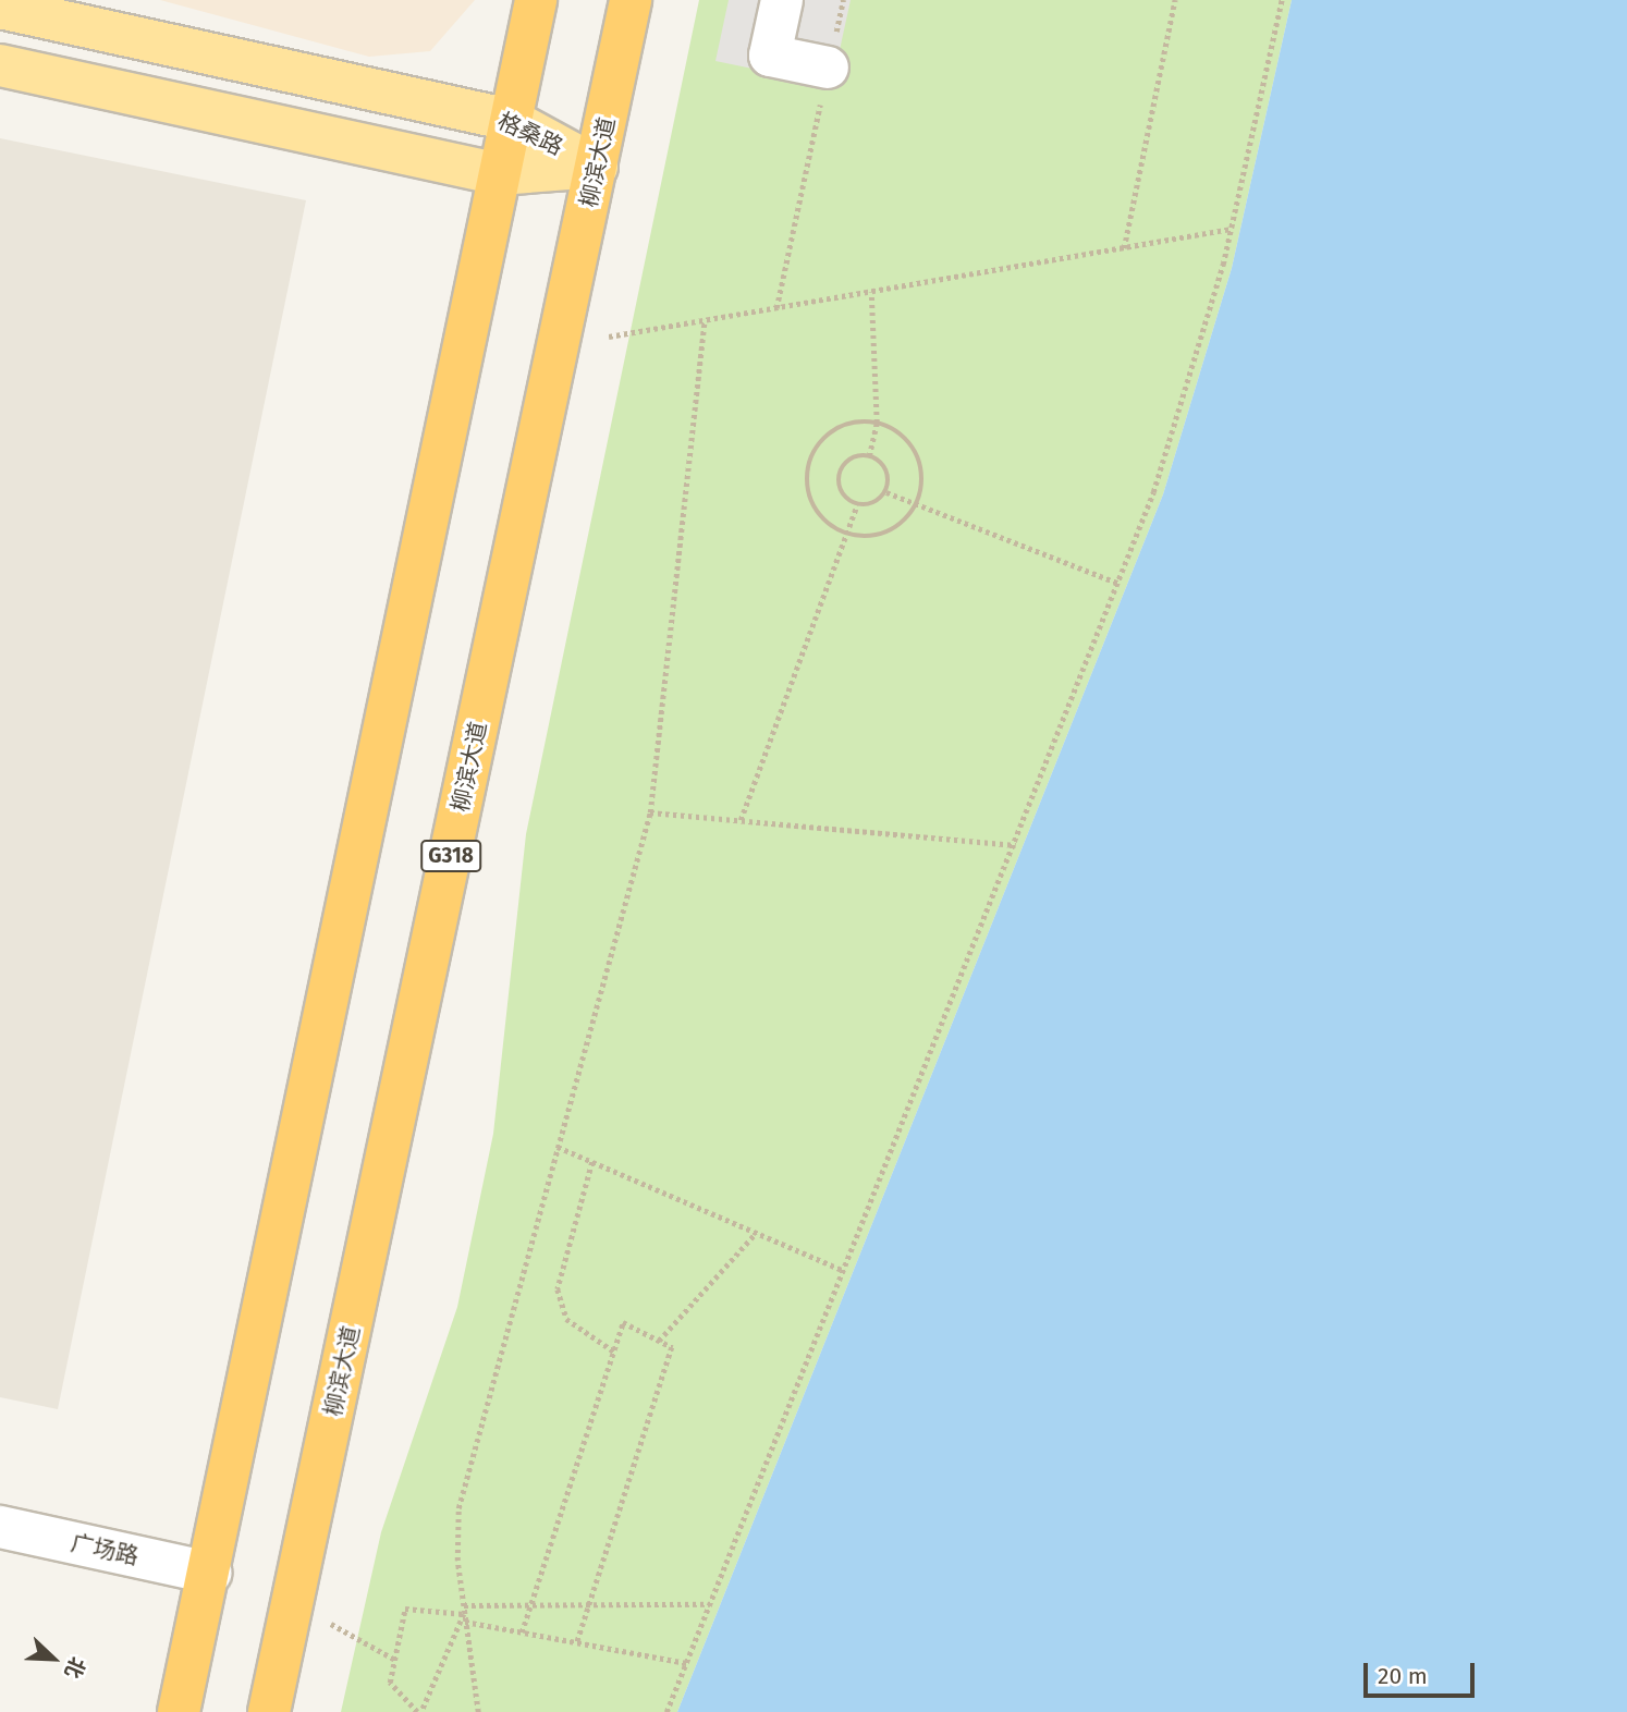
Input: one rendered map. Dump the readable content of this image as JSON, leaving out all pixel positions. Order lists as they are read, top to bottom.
{
  "streets": {
    "highway": ["柳滨大道", "G318"],
    "main road": ["格桑路"],
    "street": ["广场路"]
  },
  "crossings": [
    ["格桑路", "柳滨大道"]
  ],
  "scale_bar": "20 m",
  "north": "bottom right"
}
